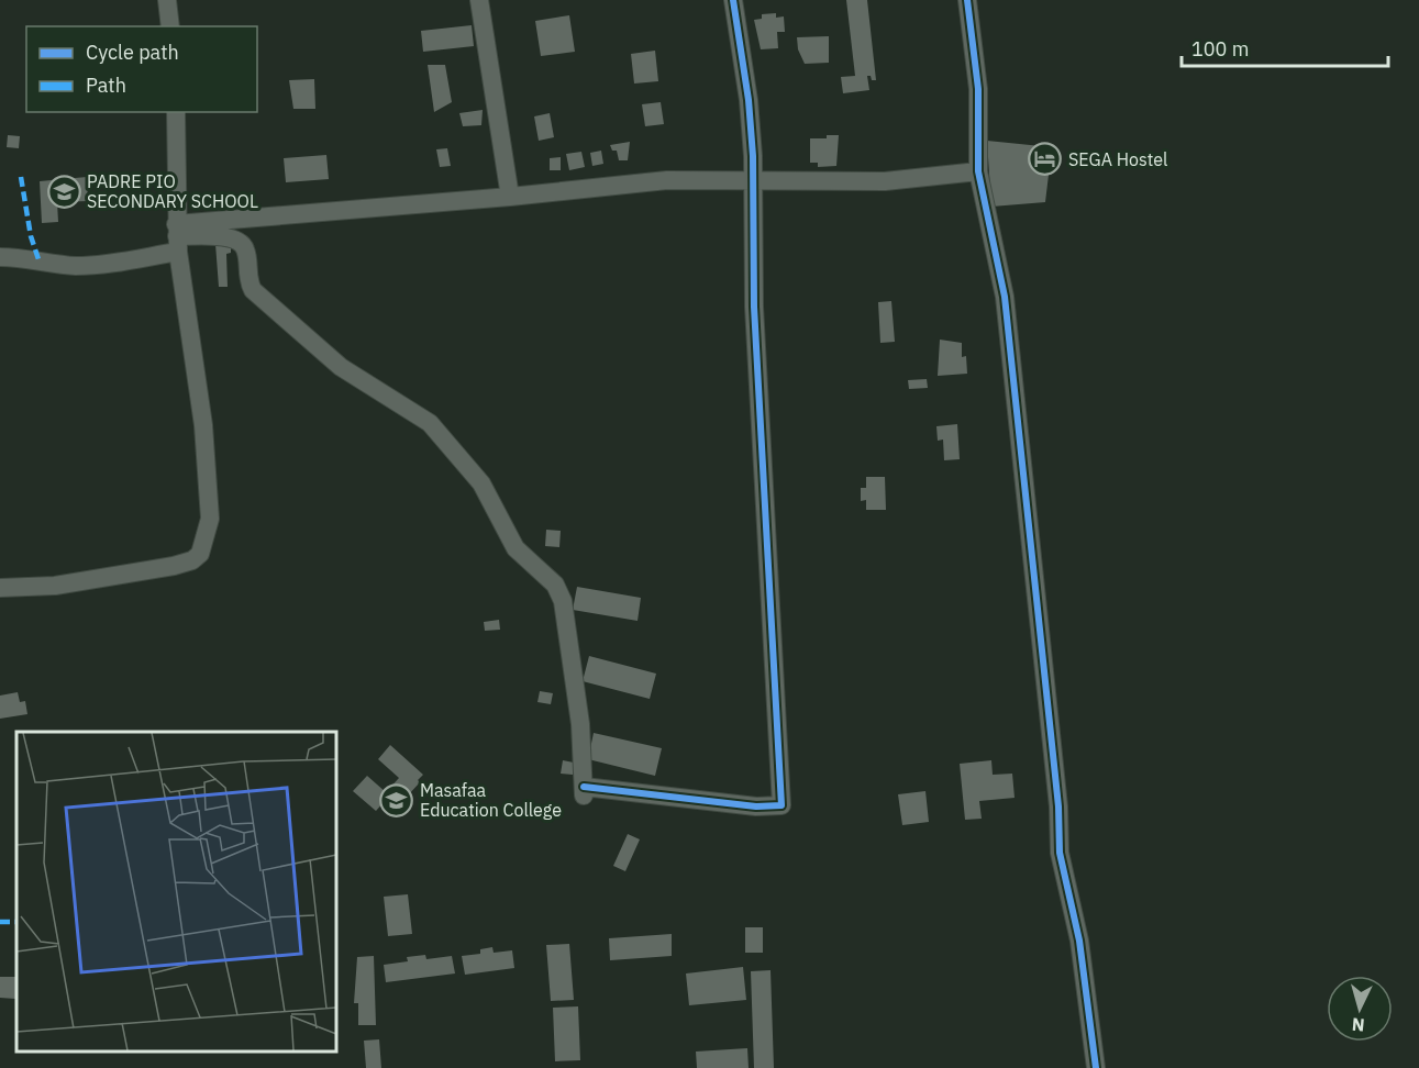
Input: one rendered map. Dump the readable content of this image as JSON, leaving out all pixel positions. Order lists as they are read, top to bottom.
{
  "places": {
    "hotel": ["SEGA Hostel"],
    "school or university": ["PADRE PIO SECONDARY SCHOOL", "Masafaa Education College"]
  },
  "legend": ["Cycle path", "Path"],
  "scale_bar": "100 m",
  "north": "bottom"
}
